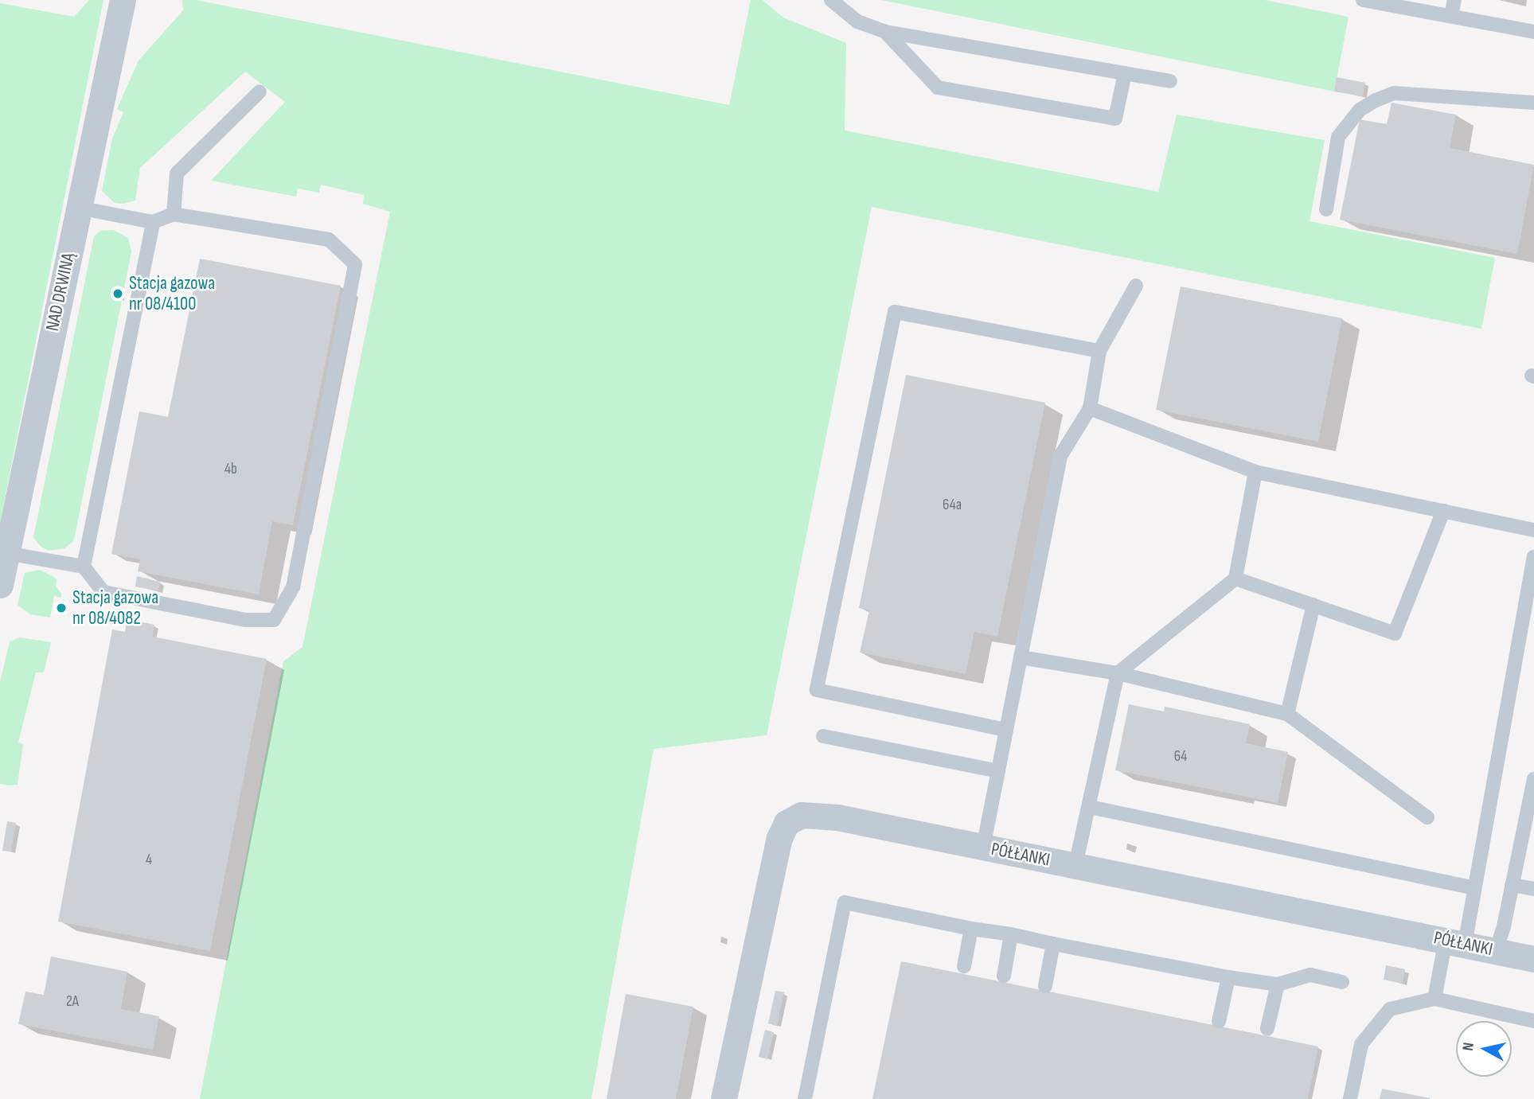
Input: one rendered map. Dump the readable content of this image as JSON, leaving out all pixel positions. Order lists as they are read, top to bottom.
{
  "streets": {
    "street": ["NAD DRWINĄ", "PÓŁŁANKI"]
  },
  "places": ["Stacja gazowa nr 08/4100", "Stacja gazowa nr 08/4082"],
  "house_numbers": [
    "4b",
    "64a",
    "64",
    "4",
    "2A"
  ],
  "north": "left"
}
